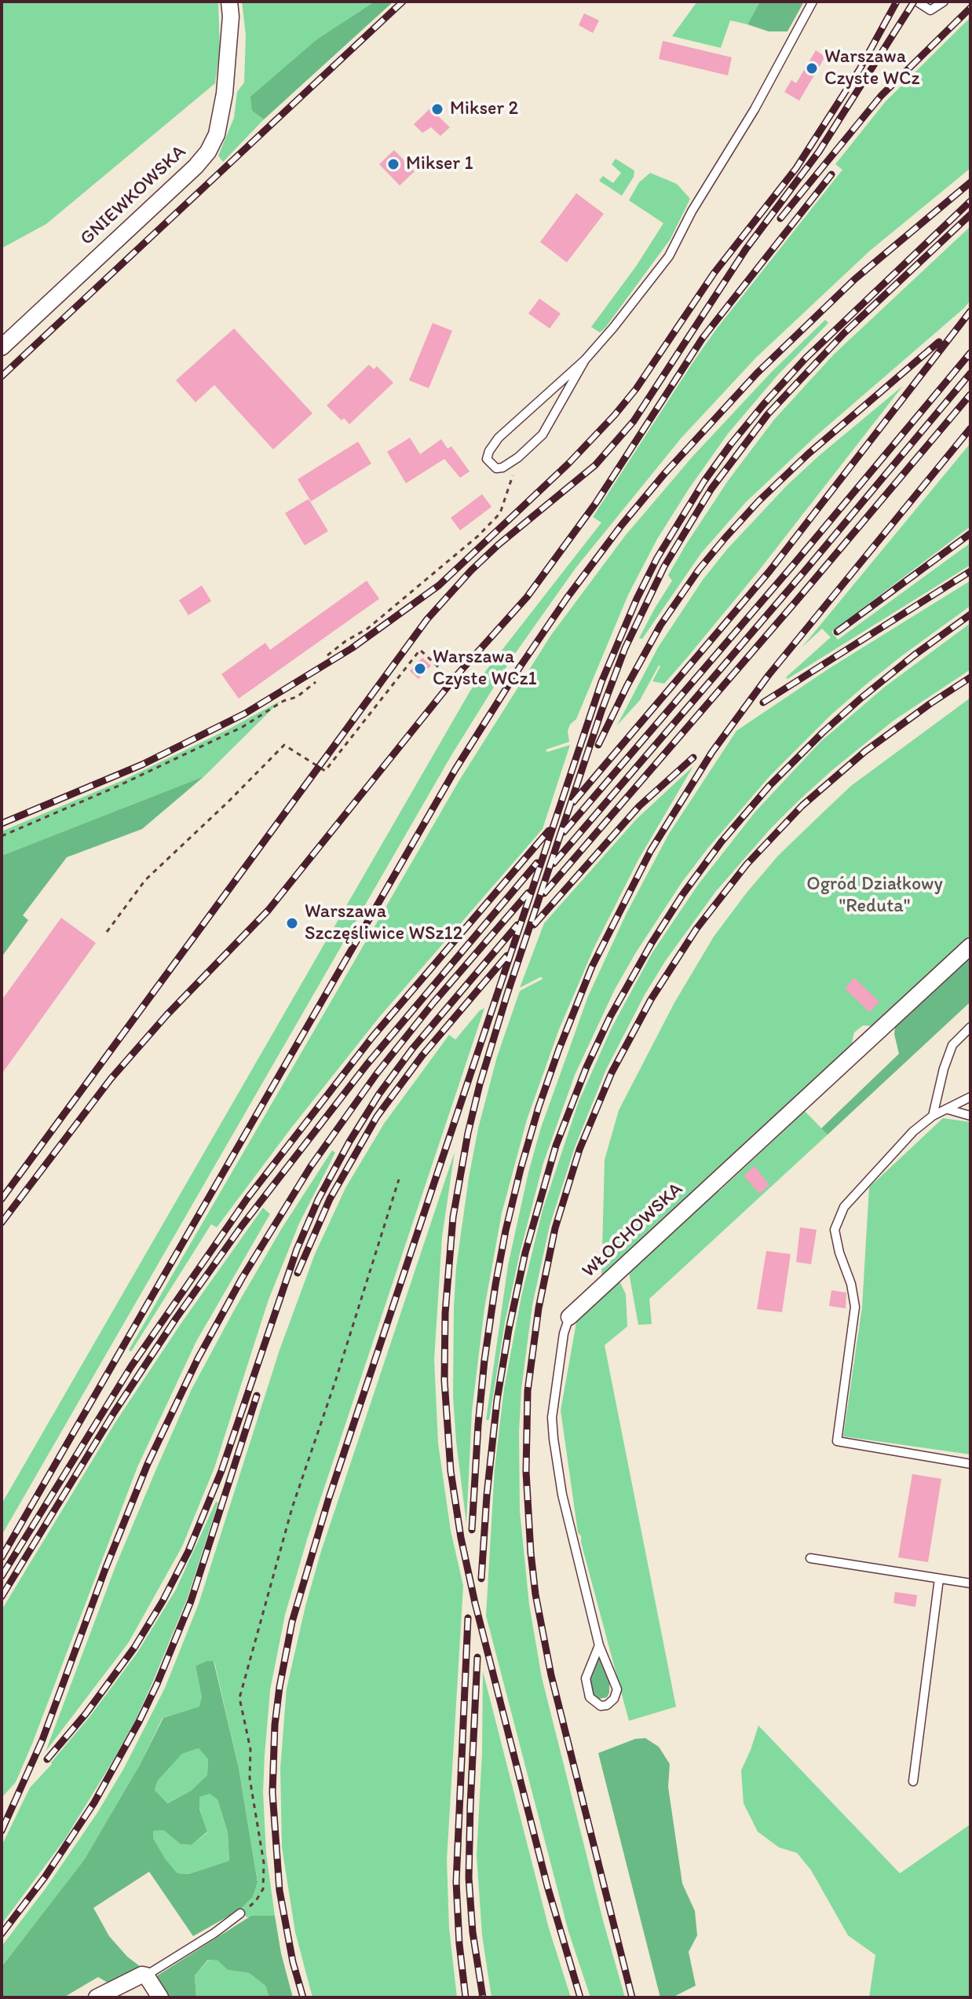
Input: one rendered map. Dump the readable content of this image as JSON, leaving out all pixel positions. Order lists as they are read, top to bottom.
{
  "streets": {
    "street": ["GNIEWKOWSKA", "WŁOCHOWSKA"]
  },
  "parks": ["Ogród Działkowy \"Reduta\""],
  "places": [
    "Warszawa Czyste WCz",
    "Mikser 2",
    "Mikser 1",
    "Warszawa Czyste WCz1",
    "Warszawa Szczęśliwice WSz12"
  ]
}
